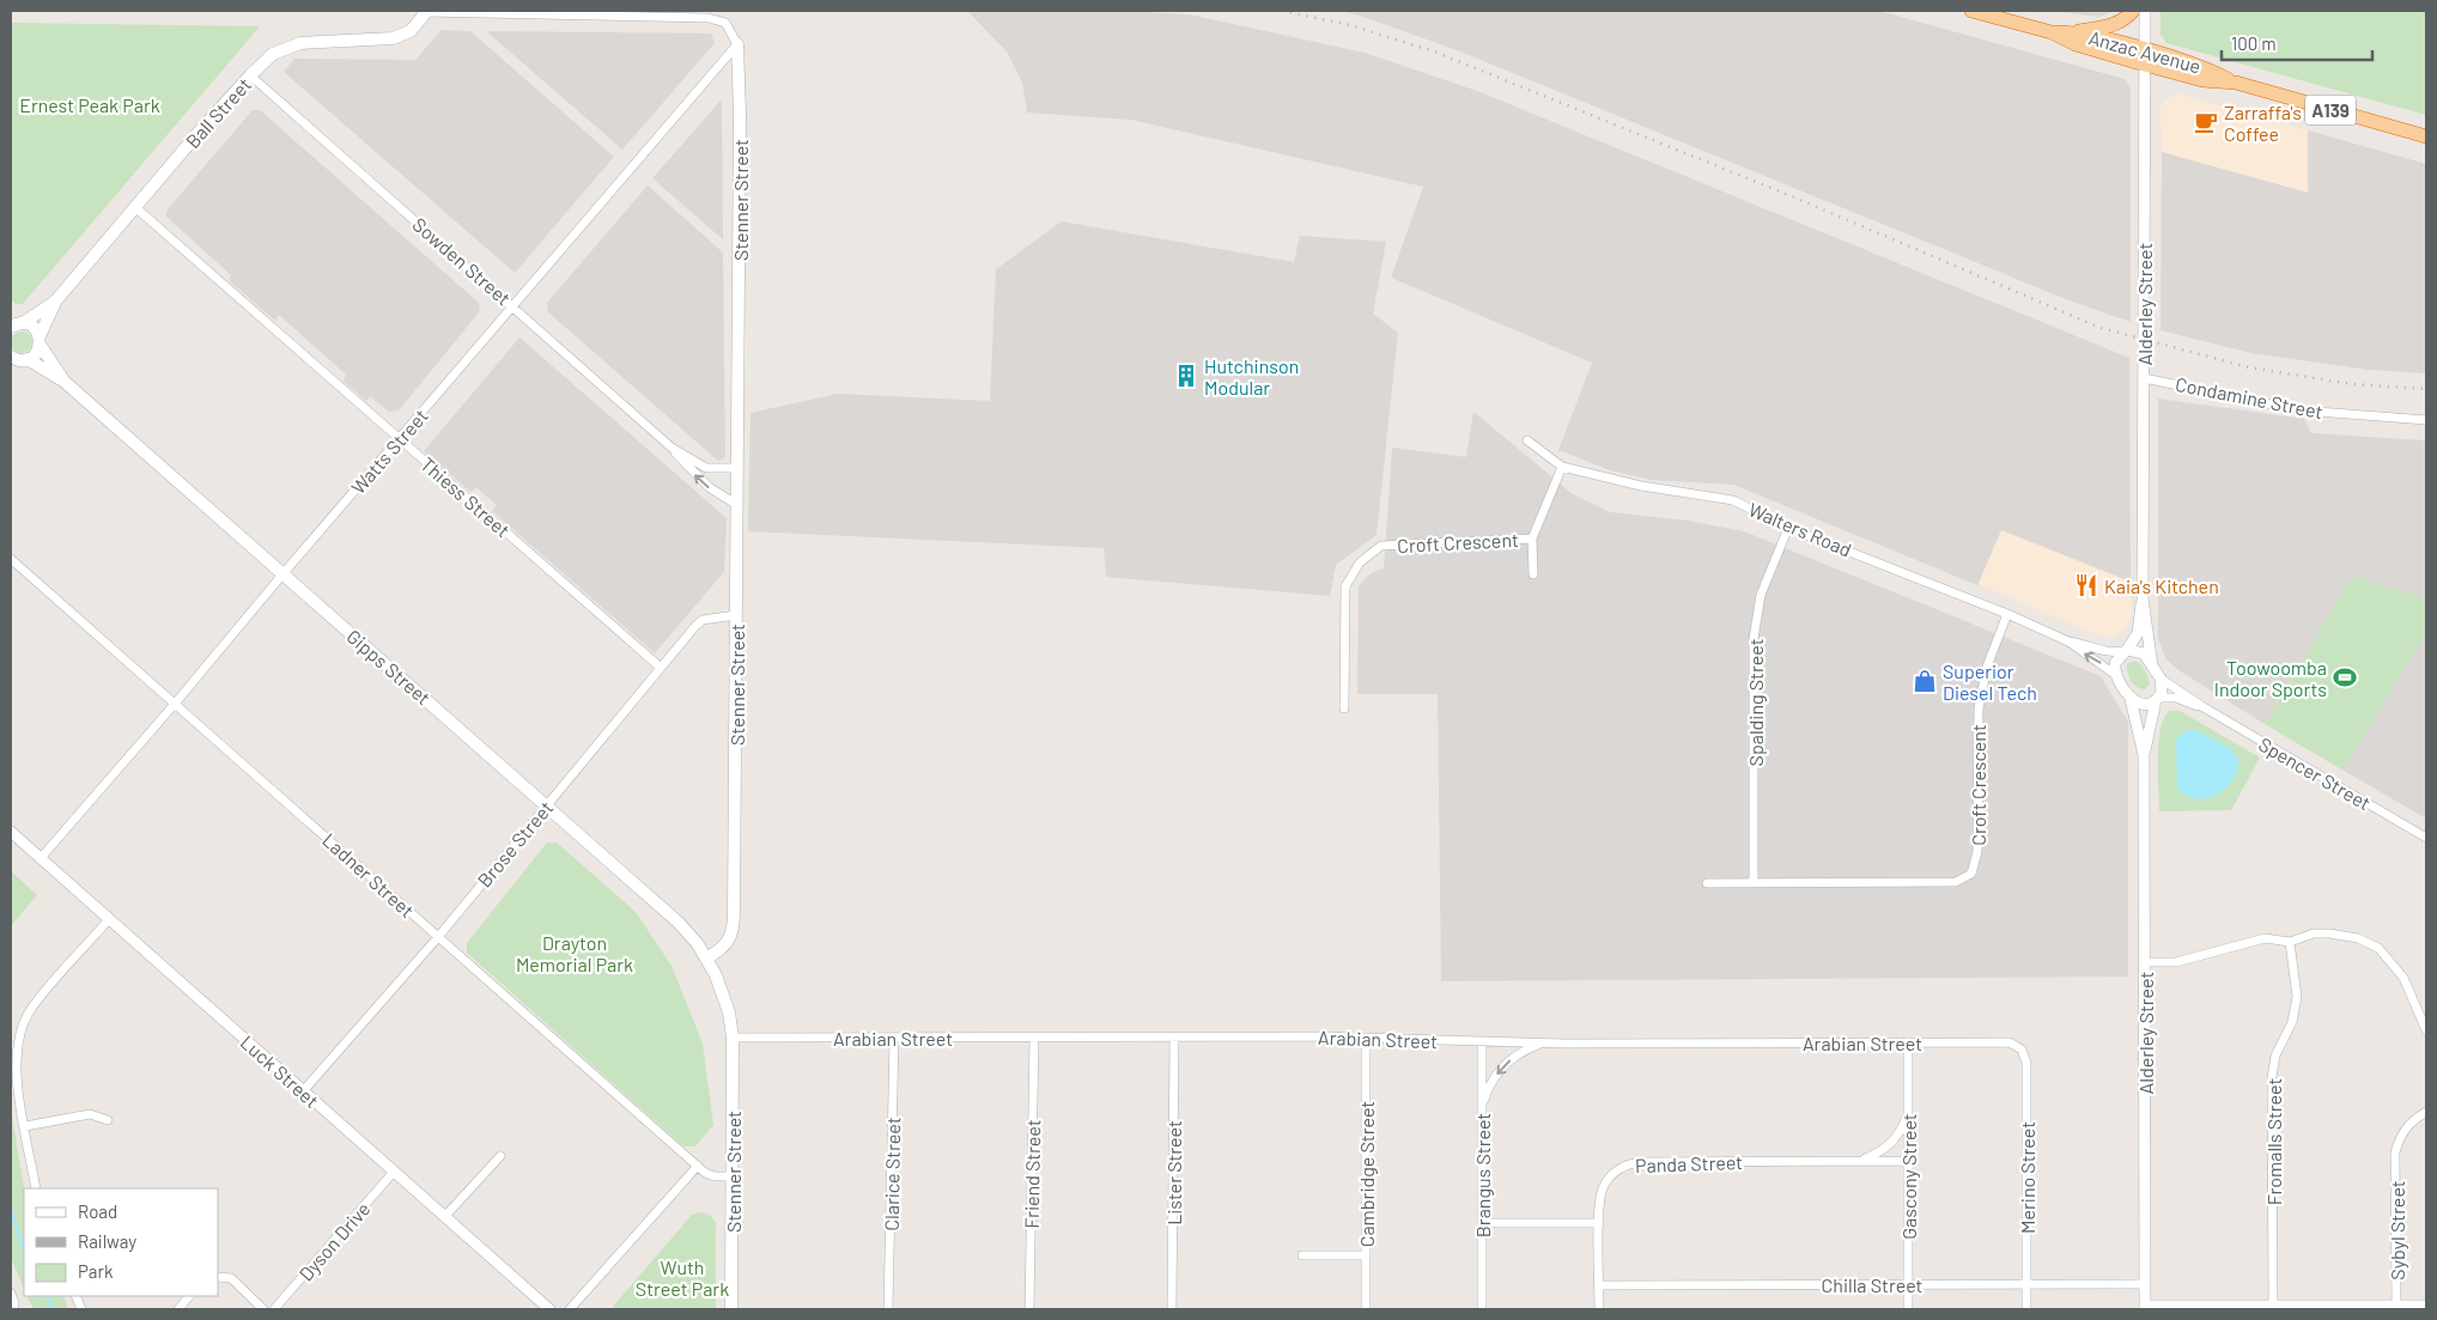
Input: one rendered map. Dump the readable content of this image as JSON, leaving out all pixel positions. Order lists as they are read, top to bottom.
{
  "streets": {
    "highway": ["Anzac Avenue", "A139"],
    "main road": ["Ball Street", "Stenner Street", "Gipps Street"],
    "street": [
      "Sowden Street",
      "Alderley Street",
      "Condamine Street",
      "Watts Street",
      "Thiess Street",
      "Walters Road",
      "Croft Crescent",
      "Spalding Street",
      "Spencer Street",
      "Brose Street",
      "Ladner Street",
      "Arabian Street",
      "Luck Street",
      "Fromalls Street",
      "Panda Street",
      "Lister Street",
      "Clarice Street",
      "Friend Street",
      "Cambridge Street",
      "Brangus Street",
      "Gascony Street",
      "Merino Street",
      "Sybyl Street",
      "Dyson Drive",
      "Chilla Street"
    ]
  },
  "crossings": [
    ["Anzac Avenue", "Alderley Street"],
    ["Ball Street", "Sowden Street"],
    ["Ball Street", "Thiess Street"],
    ["Ball Street", "Gipps Street"],
    ["Stenner Street", "Sowden Street"],
    ["Stenner Street", "Watts Street"],
    ["Stenner Street", "Gipps Street"],
    ["Stenner Street", "Brose Street"],
    ["Stenner Street", "Ladner Street"],
    ["Stenner Street", "Arabian Street"],
    ["Sowden Street", "Watts Street"],
    ["Alderley Street", "Condamine Street"],
    ["Alderley Street", "Walters Road"],
    ["Alderley Street", "Spencer Street"],
    ["Alderley Street", "Chilla Street"],
    ["Watts Street", "Thiess Street"],
    ["Watts Street", "Gipps Street"],
    ["Watts Street", "Ladner Street"],
    ["Watts Street", "Luck Street"],
    ["Thiess Street", "Brose Street"],
    ["Walters Road", "Croft Crescent"],
    ["Walters Road", "Spalding Street"],
    ["Walters Road", "Spencer Street"],
    ["Croft Crescent", "Spalding Street"],
    ["Gipps Street", "Brose Street"],
    ["Brose Street", "Ladner Street"],
    ["Brose Street", "Luck Street"],
    ["Arabian Street", "Lister Street"],
    ["Arabian Street", "Clarice Street"],
    ["Arabian Street", "Friend Street"],
    ["Arabian Street", "Cambridge Street"],
    ["Arabian Street", "Brangus Street"],
    ["Arabian Street", "Gascony Street"],
    ["Arabian Street", "Merino Street"],
    ["Luck Street", "Dyson Drive"],
    ["Panda Street", "Gascony Street"],
    ["Panda Street", "Chilla Street"],
    ["Gascony Street", "Chilla Street"],
    ["Merino Street", "Chilla Street"]
  ],
  "parks": ["Ernest Peak Park", "Drayton Memorial Park", "Wuth Street Park"],
  "places": {
    "cafe": ["Zarraffa's Coffee"],
    "building": ["Hutchinson Modular"],
    "restaurant": ["Kaia's Kitchen"],
    "sports": ["Toowoomba Indoor Sports"],
    "shop": ["Superior Diesel Tech"]
  },
  "legend": ["Road", "Railway", "Park"],
  "scale_bar": "100 m"
}
